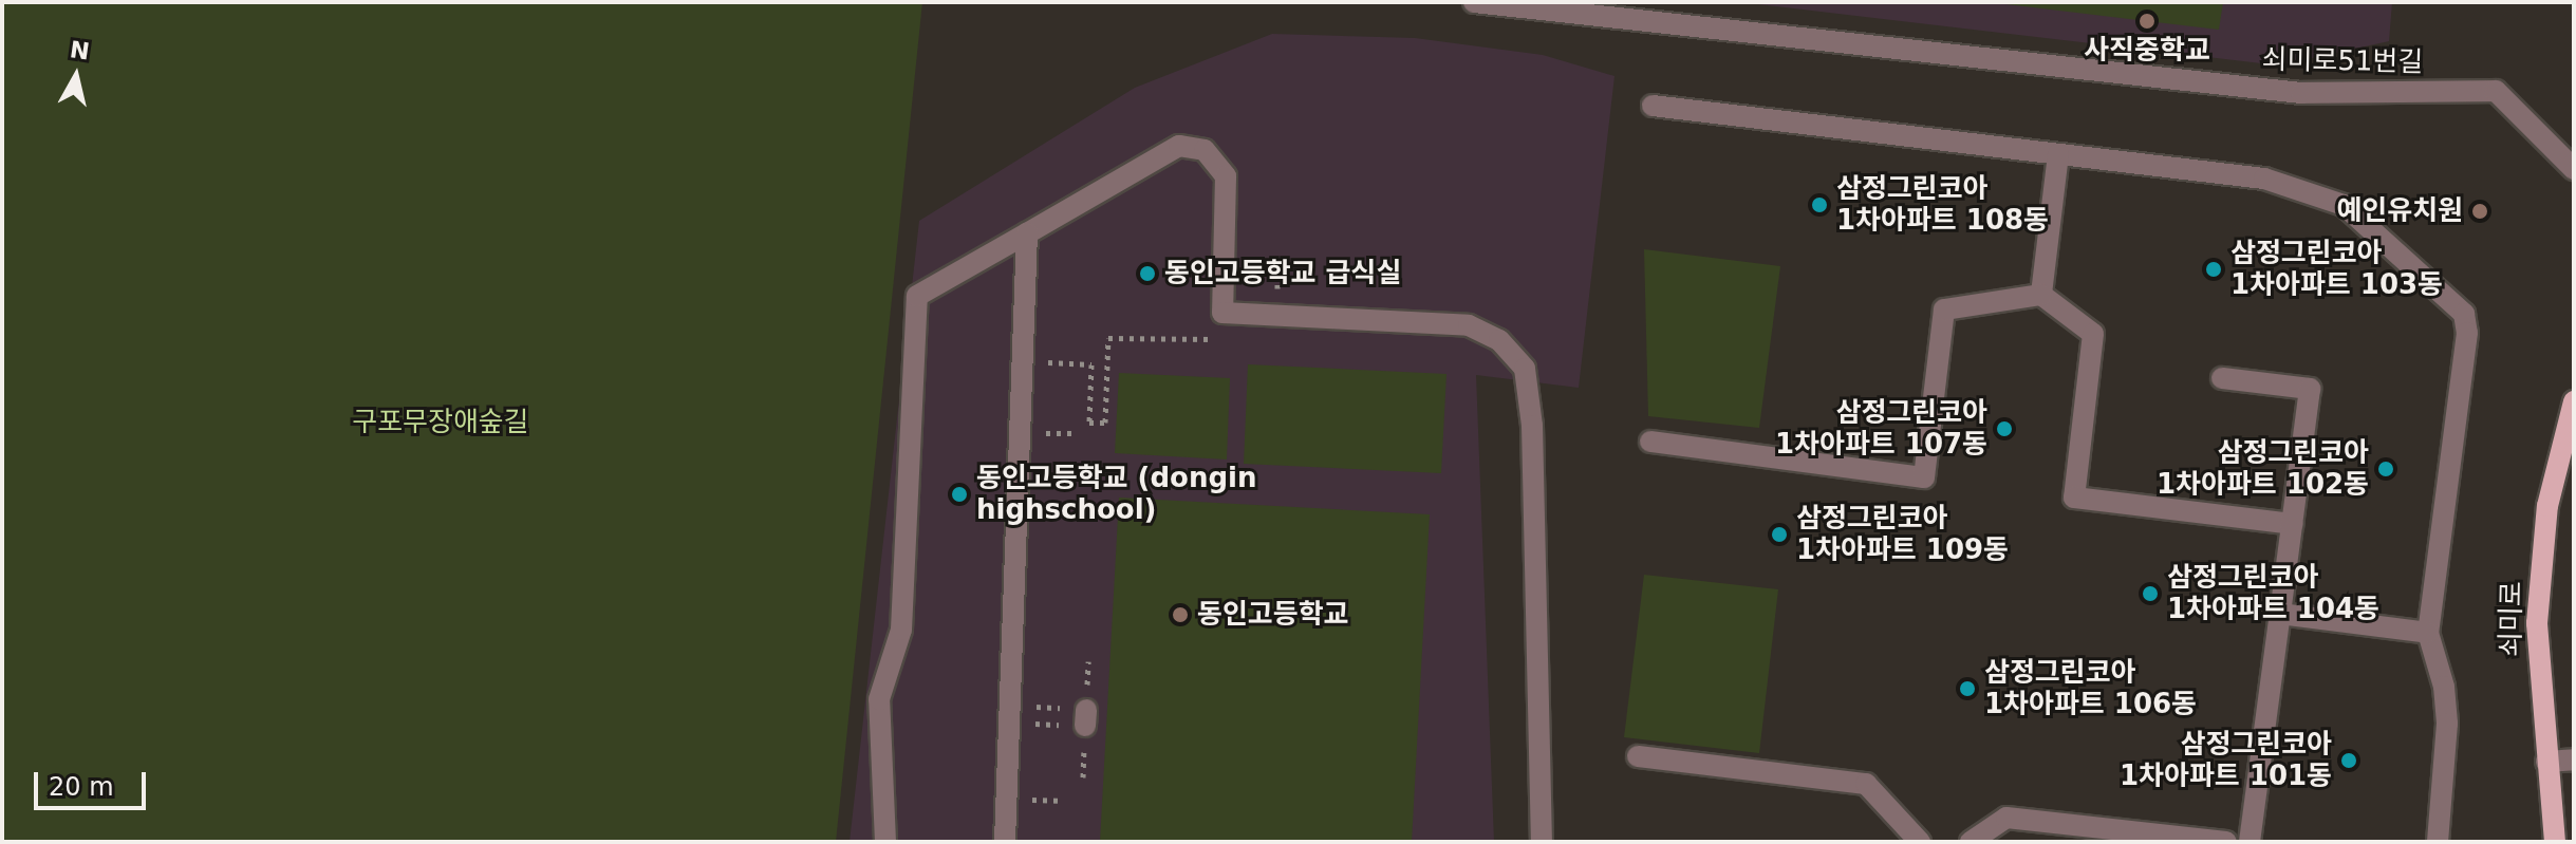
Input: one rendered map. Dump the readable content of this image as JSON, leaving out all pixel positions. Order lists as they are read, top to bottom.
{
  "streets": {
    "main road": ["쇠미로"],
    "street": ["쇠미로51번길"]
  },
  "parks": ["구포무장애숲길"],
  "places": [
    "사직중학교",
    "삼정그린코아 1차아파트 108동",
    "예인유치원",
    "삼정그린코아 1차아파트 103동",
    "동인고등학교 급식실",
    "삼정그린코아 1차아파트 107동",
    "삼정그린코아 1차아파트 102동",
    "동인고등학교 (dongin highschool)",
    "삼정그린코아 1차아파트 109동",
    "삼정그린코아 1차아파트 104동",
    "동인고등학교",
    "삼정그린코아 1차아파트 106동",
    "삼정그린코아 1차아파트 101동"
  ],
  "scale_bar": "20 m",
  "north": "top"
}
